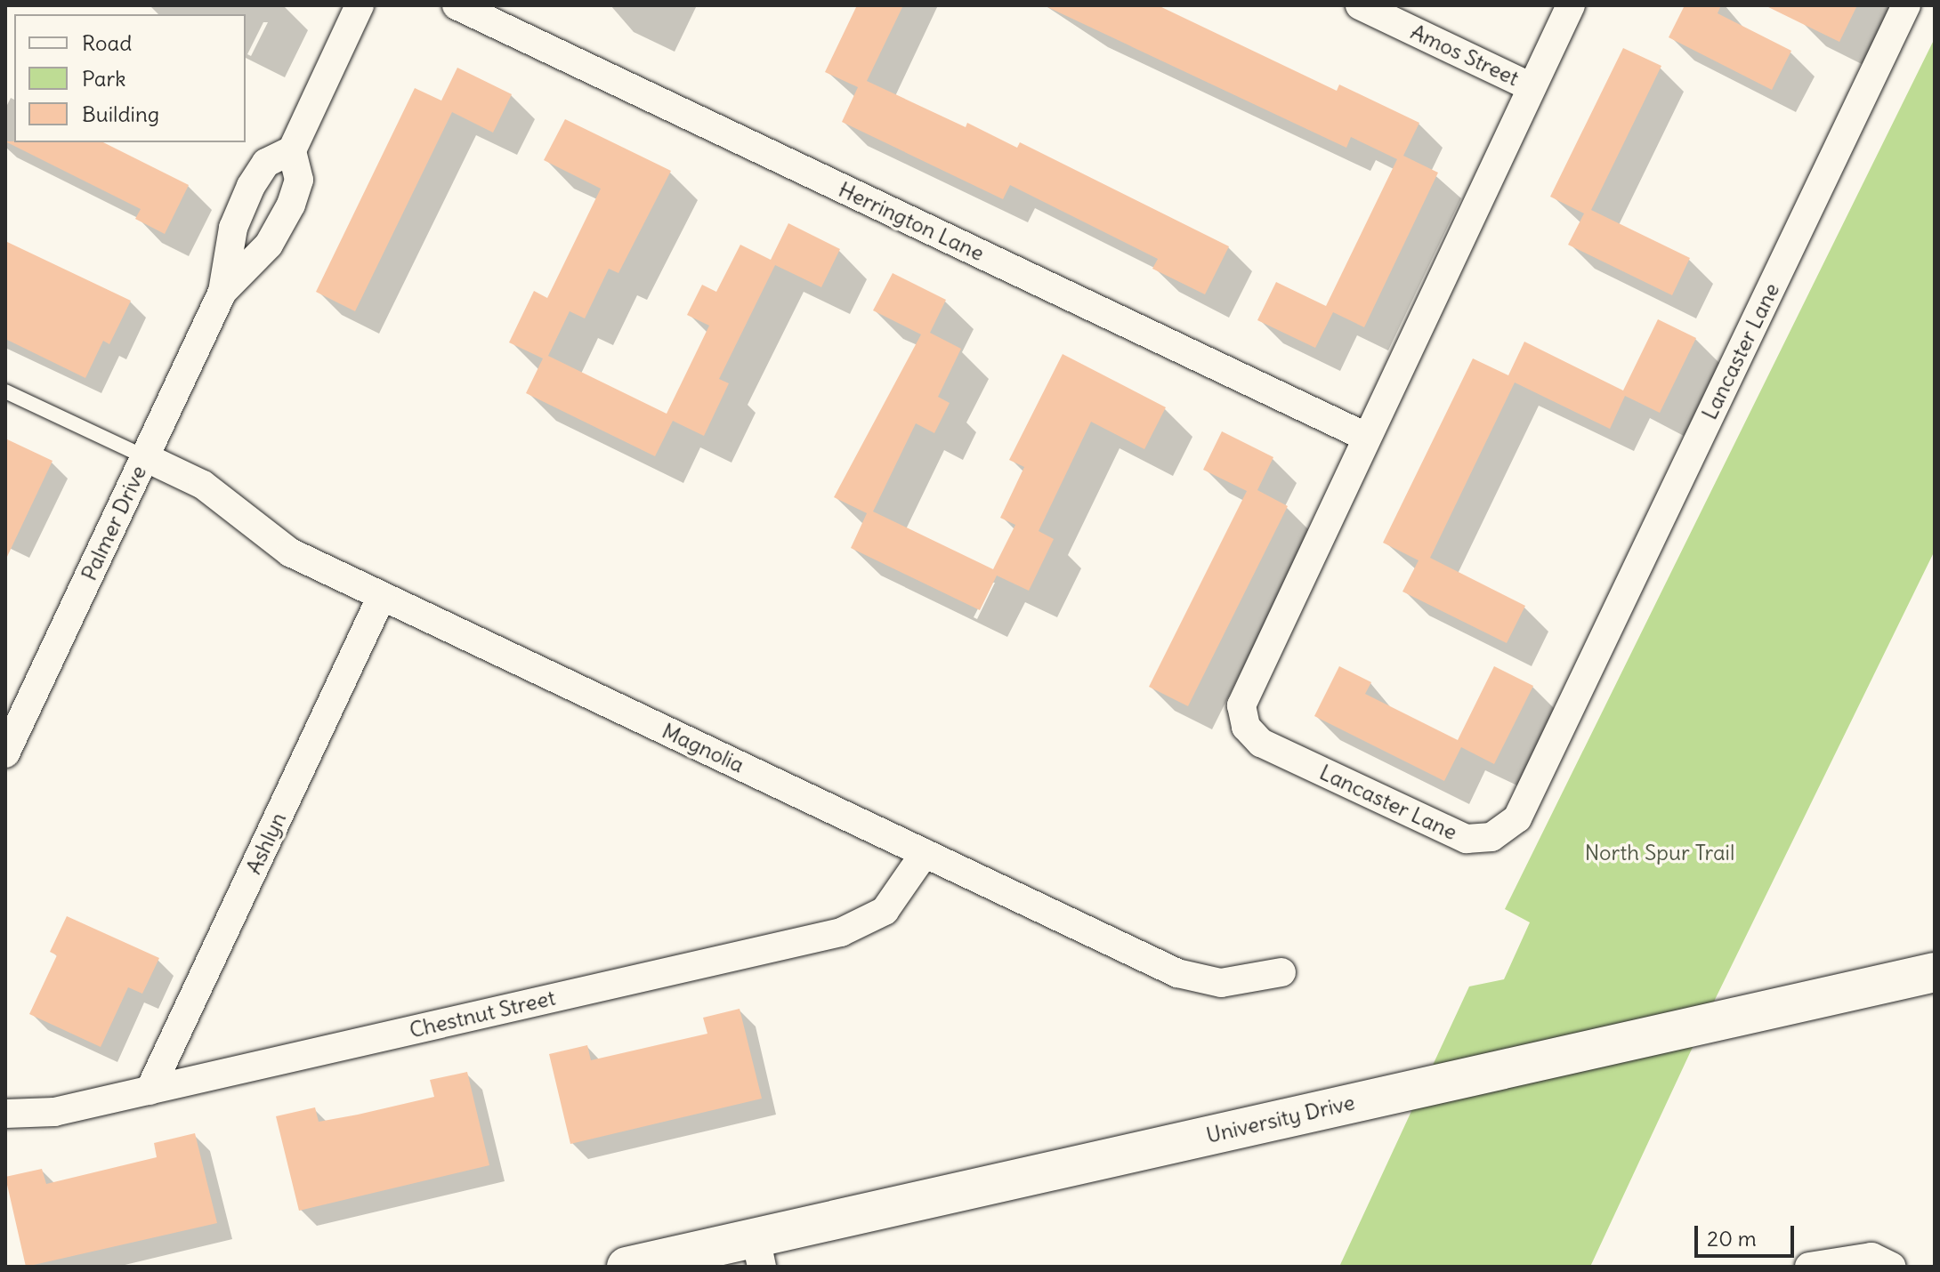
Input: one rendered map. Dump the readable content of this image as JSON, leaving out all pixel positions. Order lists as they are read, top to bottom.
{
  "streets": {
    "main road": ["University Drive"],
    "street": [
      "Amos Street",
      "Herrington Lane",
      "Lancaster Lane",
      "Palmer Drive",
      "Magnolia",
      "Ashlyn",
      "Chestnut Street"
    ]
  },
  "crossings": [
    ["Amos Street", "Lancaster Lane"],
    ["Herrington Lane", "Lancaster Lane"],
    ["Palmer Drive", "Magnolia"],
    ["Magnolia", "Ashlyn"],
    ["Magnolia", "Chestnut Street"],
    ["Ashlyn", "Chestnut Street"]
  ],
  "parks": ["North Spur Trail"],
  "legend": ["Road", "Park", "Building"],
  "scale_bar": "20 m"
}
